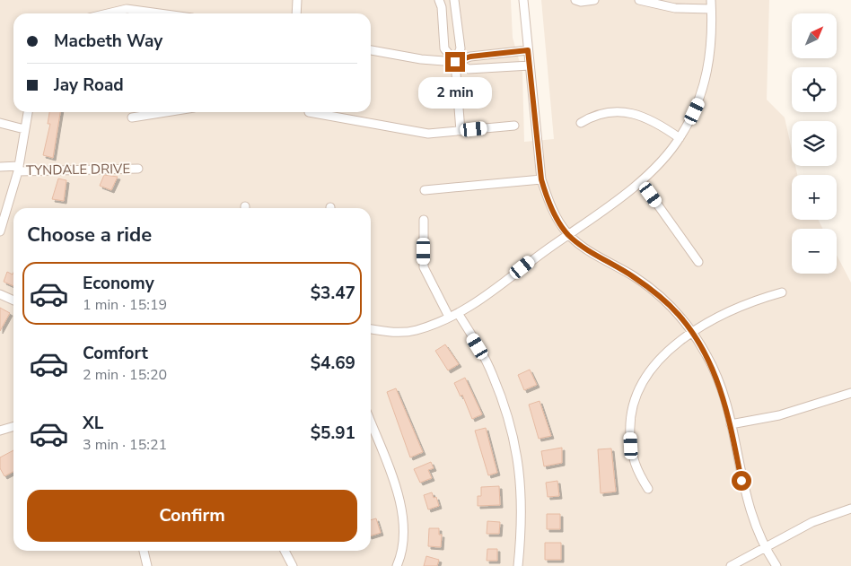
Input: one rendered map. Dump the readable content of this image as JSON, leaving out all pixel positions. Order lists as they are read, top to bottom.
{
  "streets": {
    "street": ["TYNDALE DRIVE"]
  },
  "north": "top right",
  "page": {
    "map_buttons": ["+", "−"],
    "banner": ["Macbeth Way", "Jay Road"],
    "bubble": "2 min",
    "heading": "Choose a ride",
    "list": [
      {
        "name": "Economy",
        "note": "1 min · 15:19",
        "value": "$3.47"
      },
      {
        "name": "Comfort",
        "note": "2 min · 15:20",
        "value": "$4.69"
      },
      {
        "name": "XL",
        "note": "3 min · 15:21",
        "value": "$5.91"
      }
    ],
    "buttons": "Confirm"
  }
}
